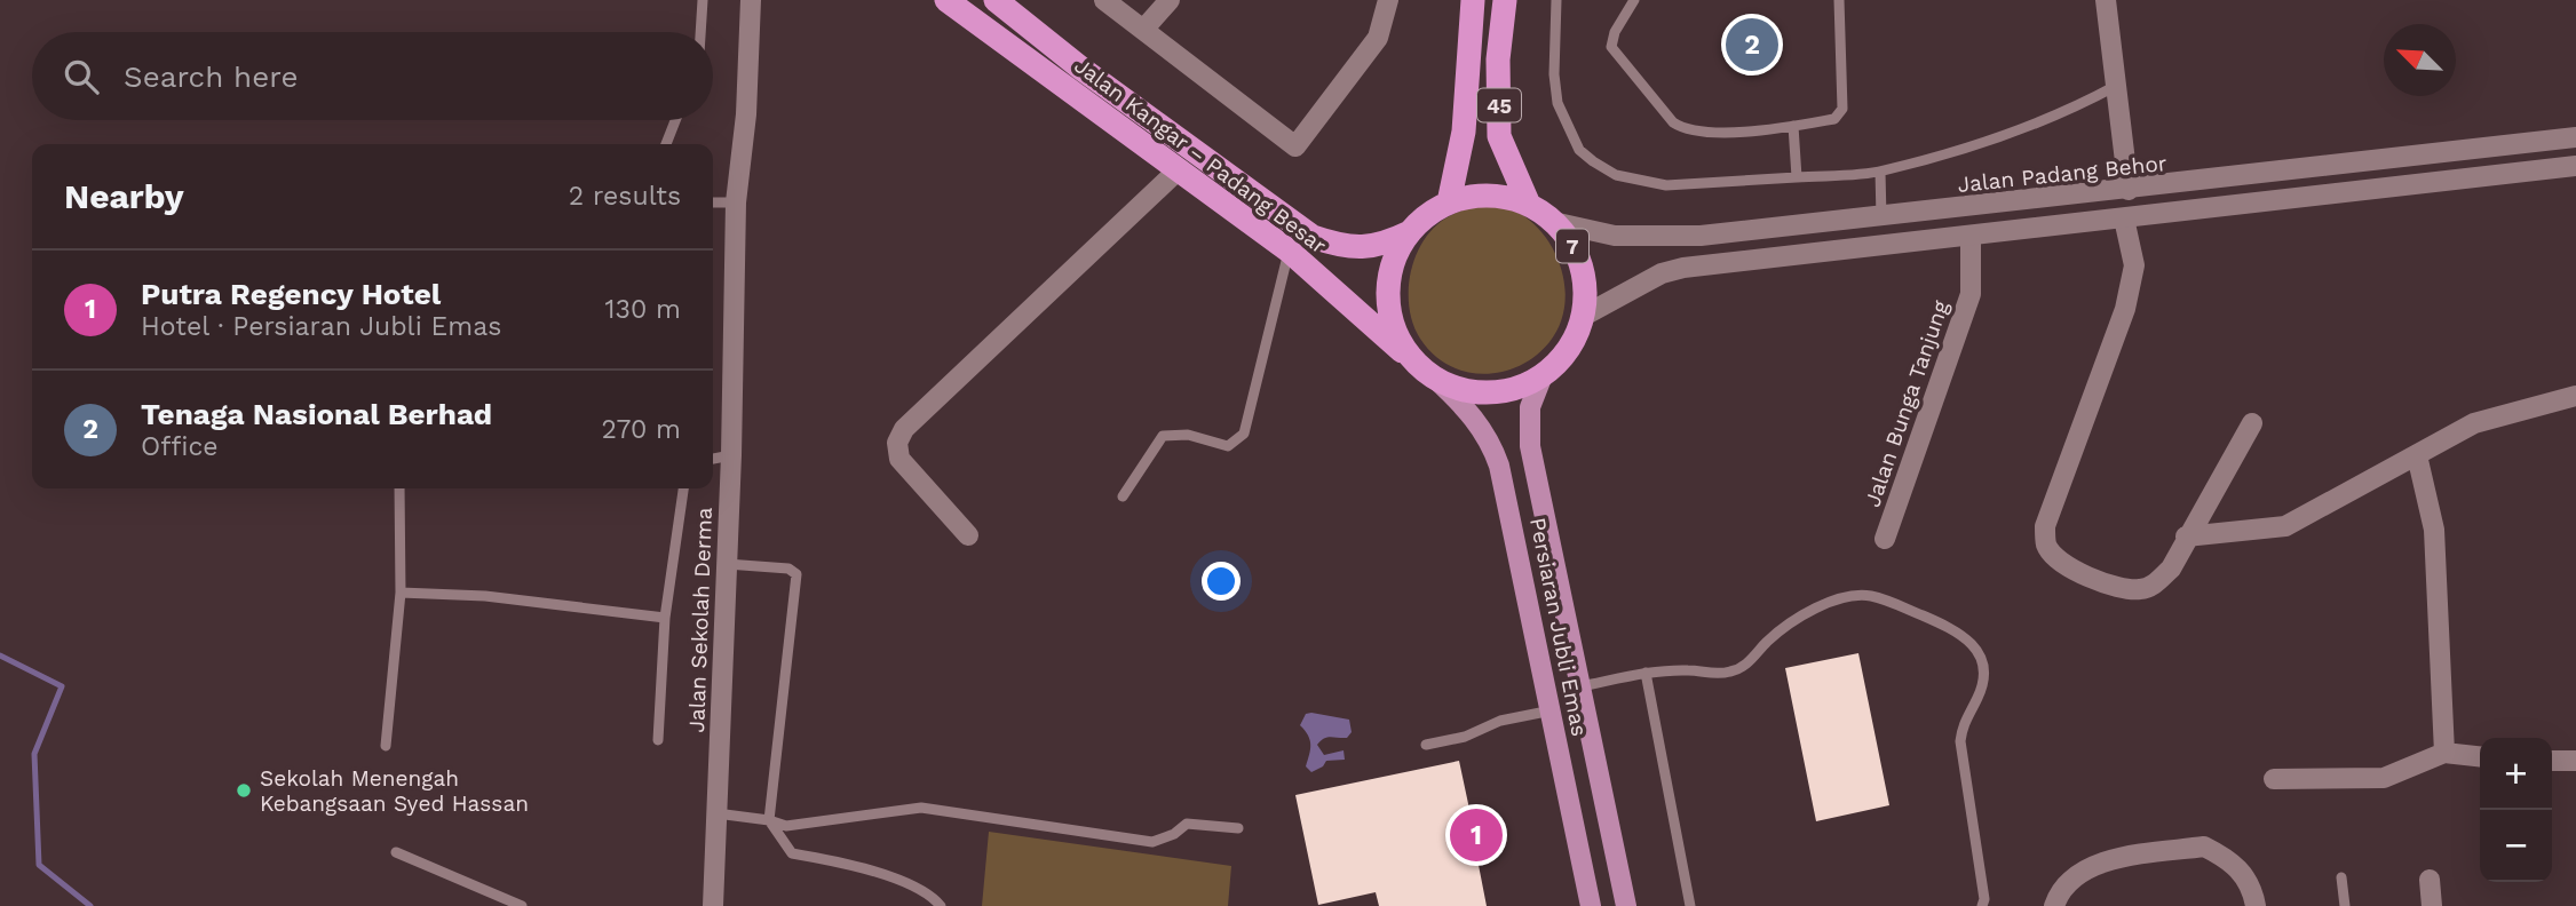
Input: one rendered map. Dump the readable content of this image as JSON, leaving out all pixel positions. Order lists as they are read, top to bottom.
{
  "streets": {
    "highway": ["45", "Jalan Kangar – Padang Besar", "7"],
    "main road": ["Persiaran Jubli Emas"],
    "street": ["Jalan Padang Behor", "Jalan Bunga Tanjung", "Jalan Sekolah Derma"]
  },
  "crossings": [
    ["45", "Jalan Kangar – Padang Besar"],
    ["45", "Jalan Padang Behor"],
    ["45", "7"],
    ["45", "Persiaran Jubli Emas"],
    ["Jalan Kangar – Padang Besar", "Jalan Padang Behor"],
    ["Jalan Kangar – Padang Besar", "7"],
    ["Jalan Kangar – Padang Besar", "Persiaran Jubli Emas"],
    ["Jalan Padang Behor", "7"],
    ["Jalan Padang Behor", "Persiaran Jubli Emas"],
    ["7", "Persiaran Jubli Emas"]
  ],
  "places": ["Sekolah Menengah Kebangsaan Syed Hassan"],
  "north": "top left",
  "page": {
    "pins": ["2", "1"],
    "search": "Search here",
    "heading": ["Nearby", "2 results"],
    "list": [
      {
        "mark": "1",
        "name": "Putra Regency Hotel",
        "note": "Hotel · Persiaran Jubli Emas",
        "value": "130 m"
      },
      {
        "mark": "2",
        "name": "Tenaga Nasional Berhad",
        "note": "Office",
        "value": "270 m"
      }
    ],
    "map_buttons": ["+", "−"]
  }
}
